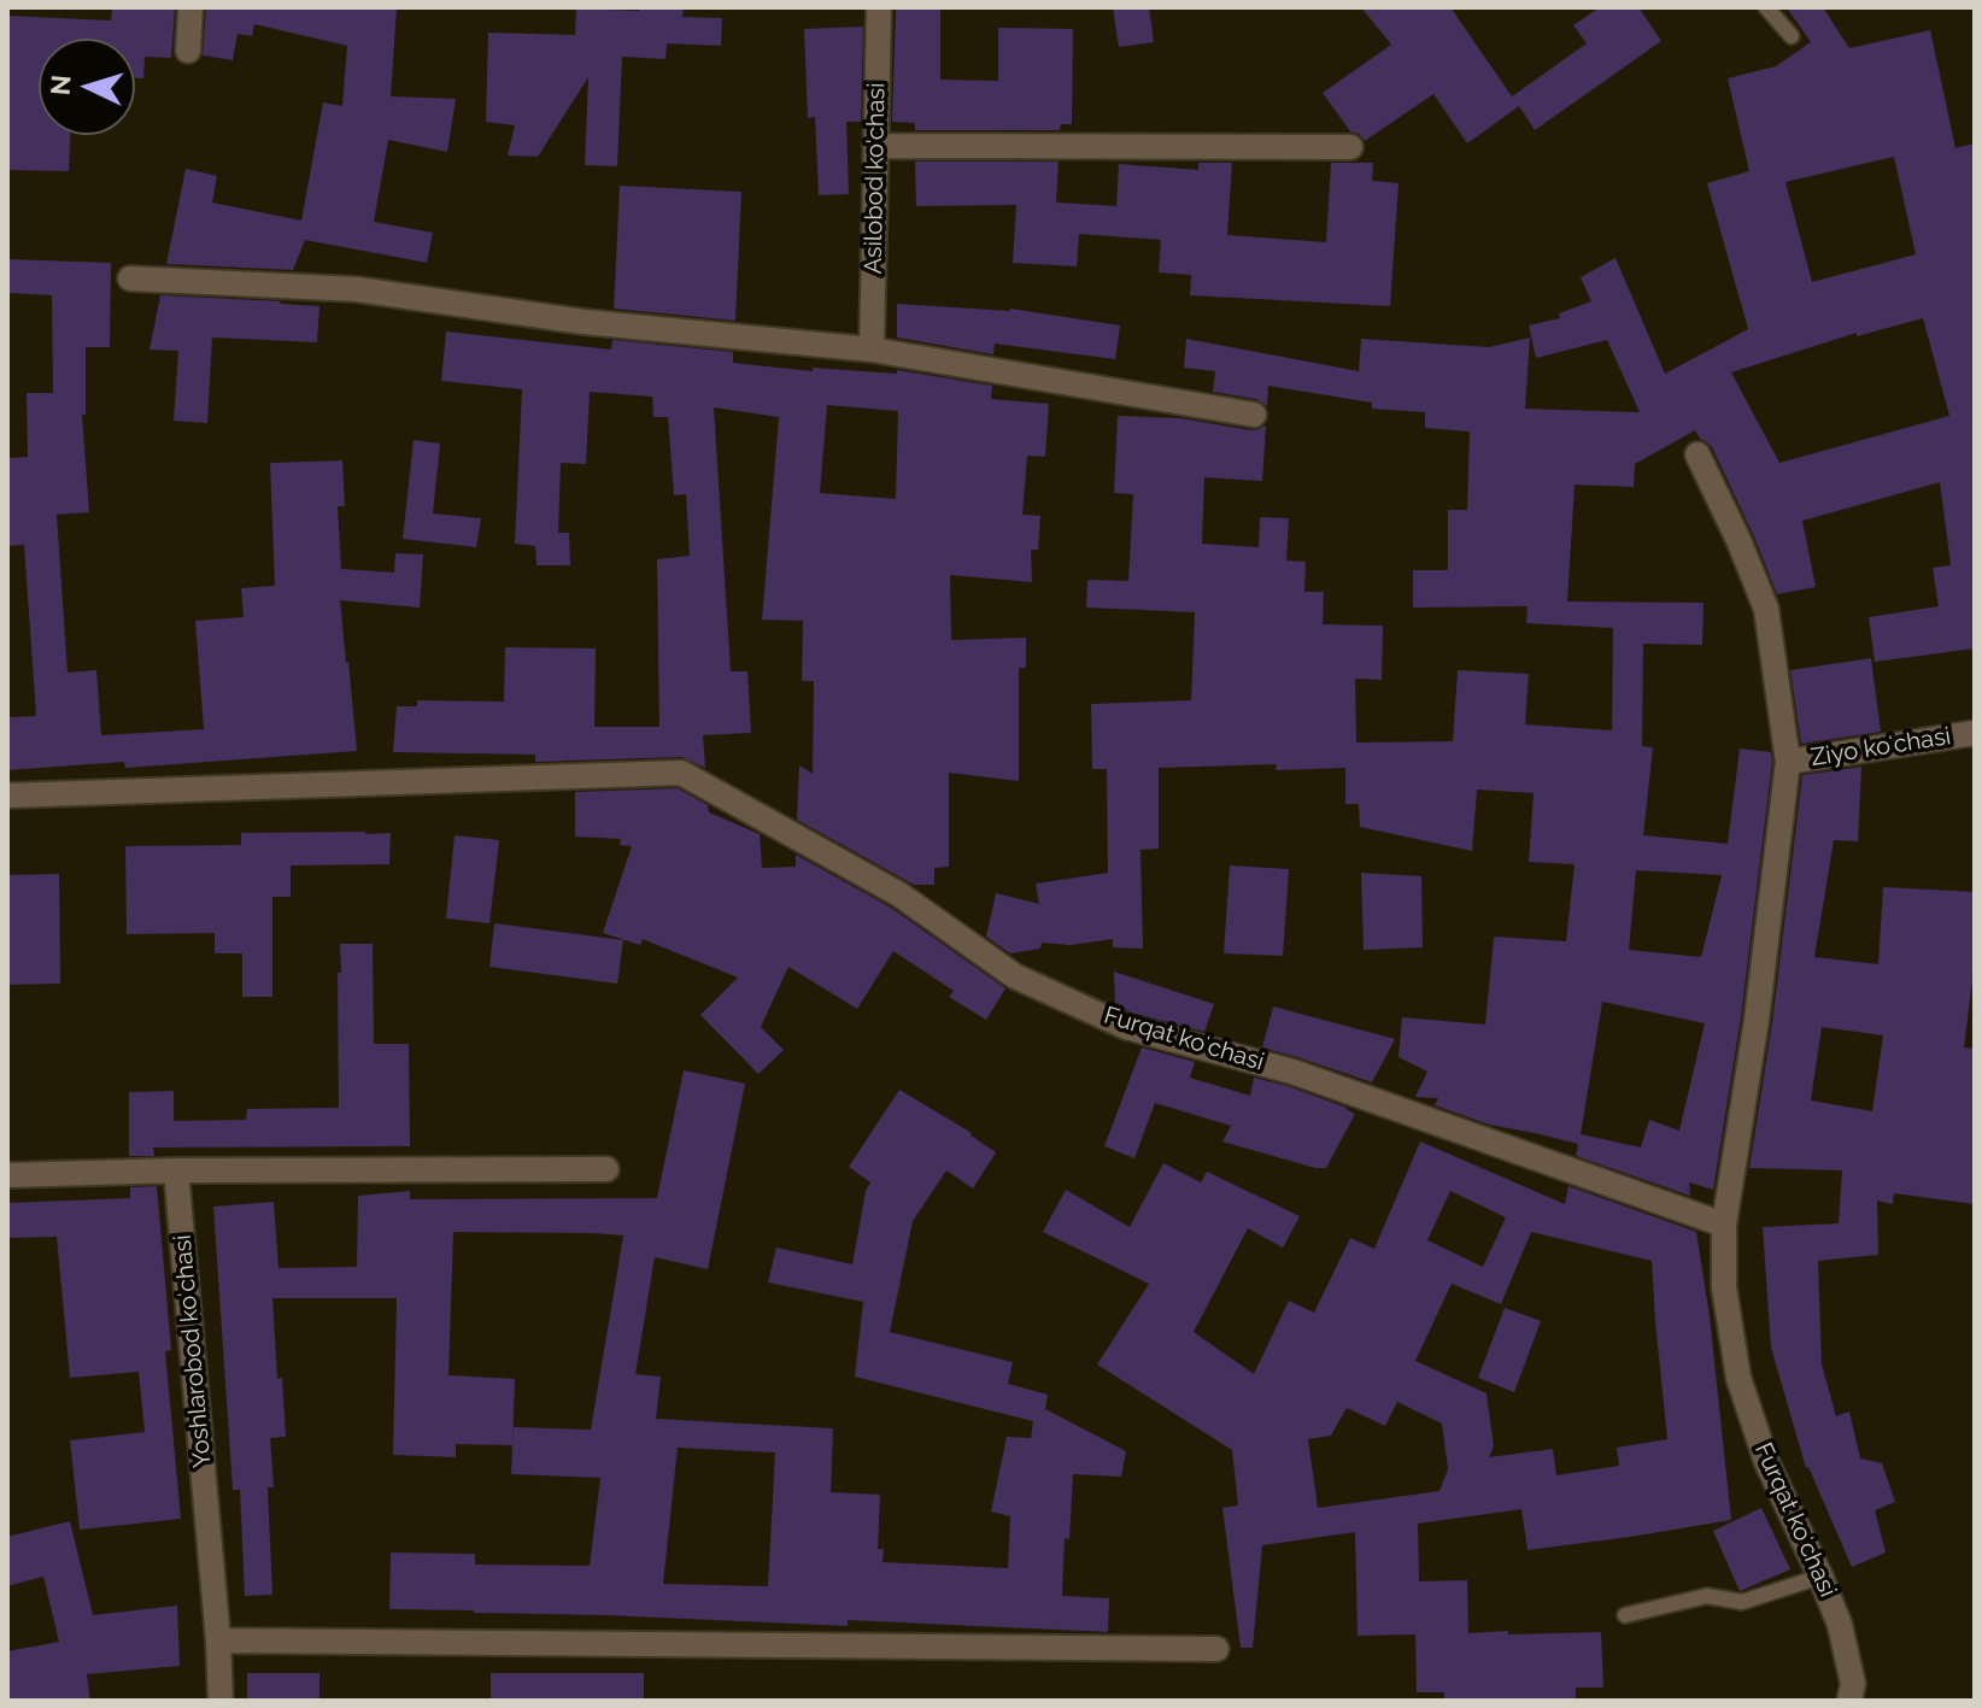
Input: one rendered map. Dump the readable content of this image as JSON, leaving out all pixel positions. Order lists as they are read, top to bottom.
{
  "streets": {
    "street": [
      "Asilobod ko'chasi",
      "Ziyo koʻchasi",
      "Furqat koʻchasi",
      "Yoshlarobod koʻchasi"
    ]
  },
  "crossings": [
    ["Ziyo koʻchasi", "Furqat koʻchasi"]
  ],
  "north": "left"
}
